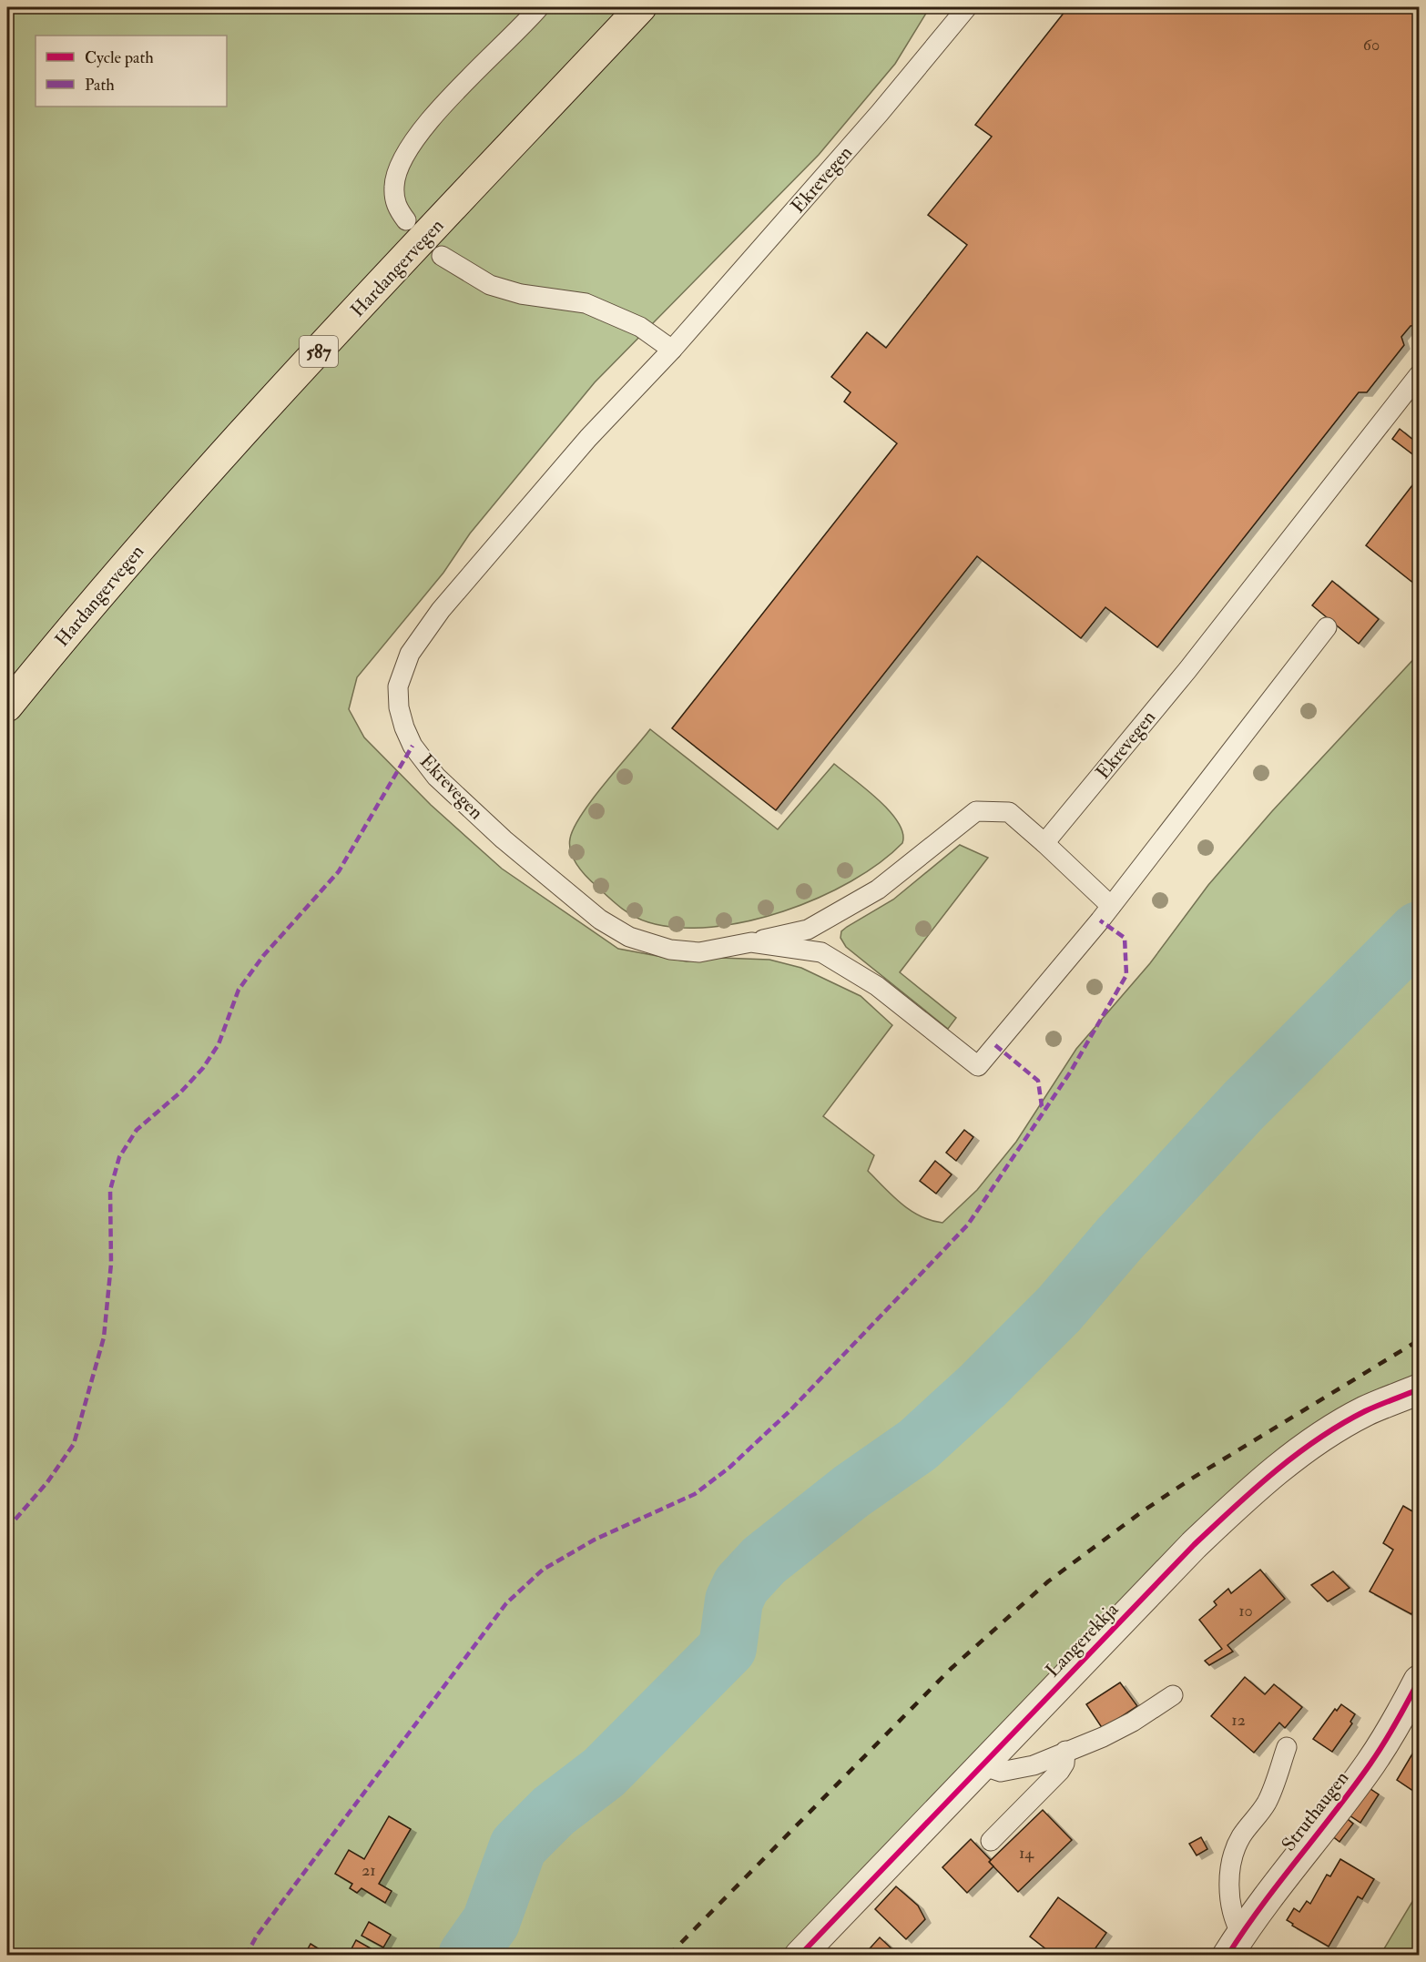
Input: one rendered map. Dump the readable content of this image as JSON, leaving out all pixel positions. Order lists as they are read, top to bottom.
{
  "streets": {
    "main road": ["Hardangervegen", "587"],
    "street": ["Langerekkja", "Struthaugen"],
    "lane": ["Ekrevegen"]
  },
  "house_numbers": [
    "60",
    "10",
    "12",
    "14",
    "21"
  ],
  "legend": ["Cycle path", "Path"]
}
